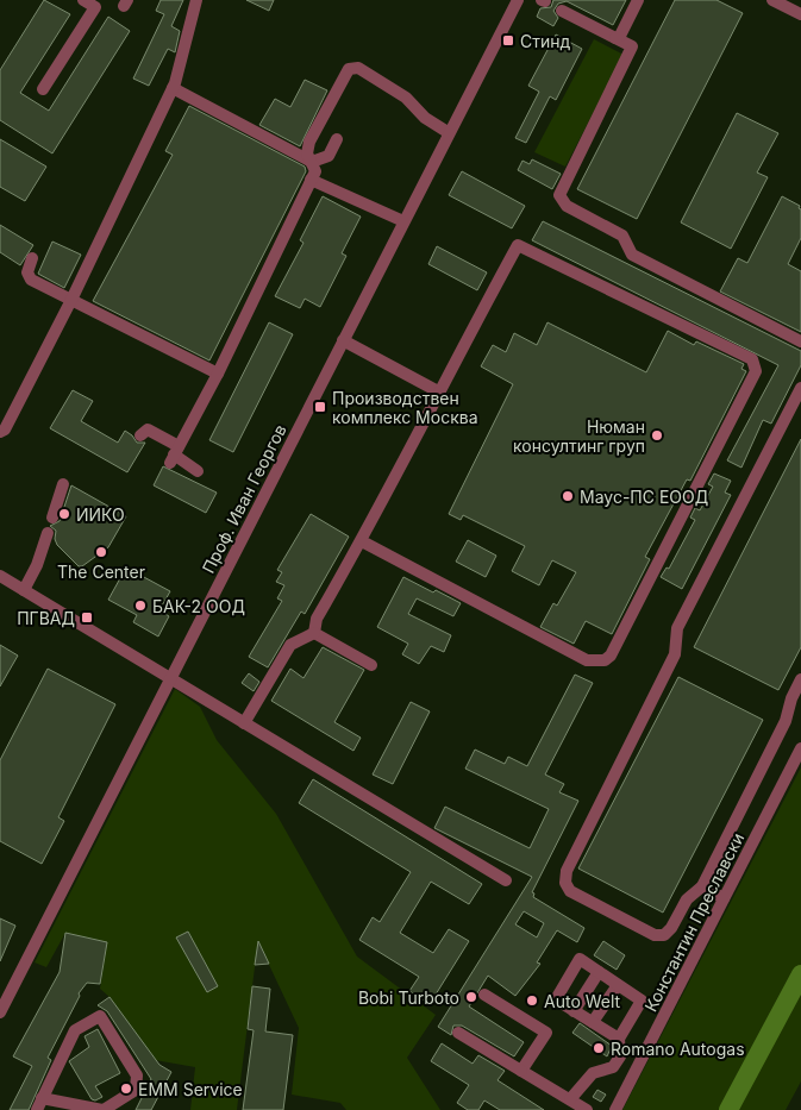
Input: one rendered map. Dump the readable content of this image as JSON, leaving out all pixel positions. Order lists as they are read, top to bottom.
{
  "streets": {
    "street": ["Проф. Иван Георгов", "Константин Преславски"]
  },
  "places": {
    "transit": ["Стинд", "Производствен комплекс Москва", "ПГВАД"],
    "other": [
      "Нюман консултинг груп",
      "Маус-ПС ЕООД",
      "ИИКО",
      "The Center",
      "БАК-2 ООД",
      "Bobi Turboto",
      "Auto Welt",
      "Romano Autogas",
      "EMM Service"
    ]
  }
}
